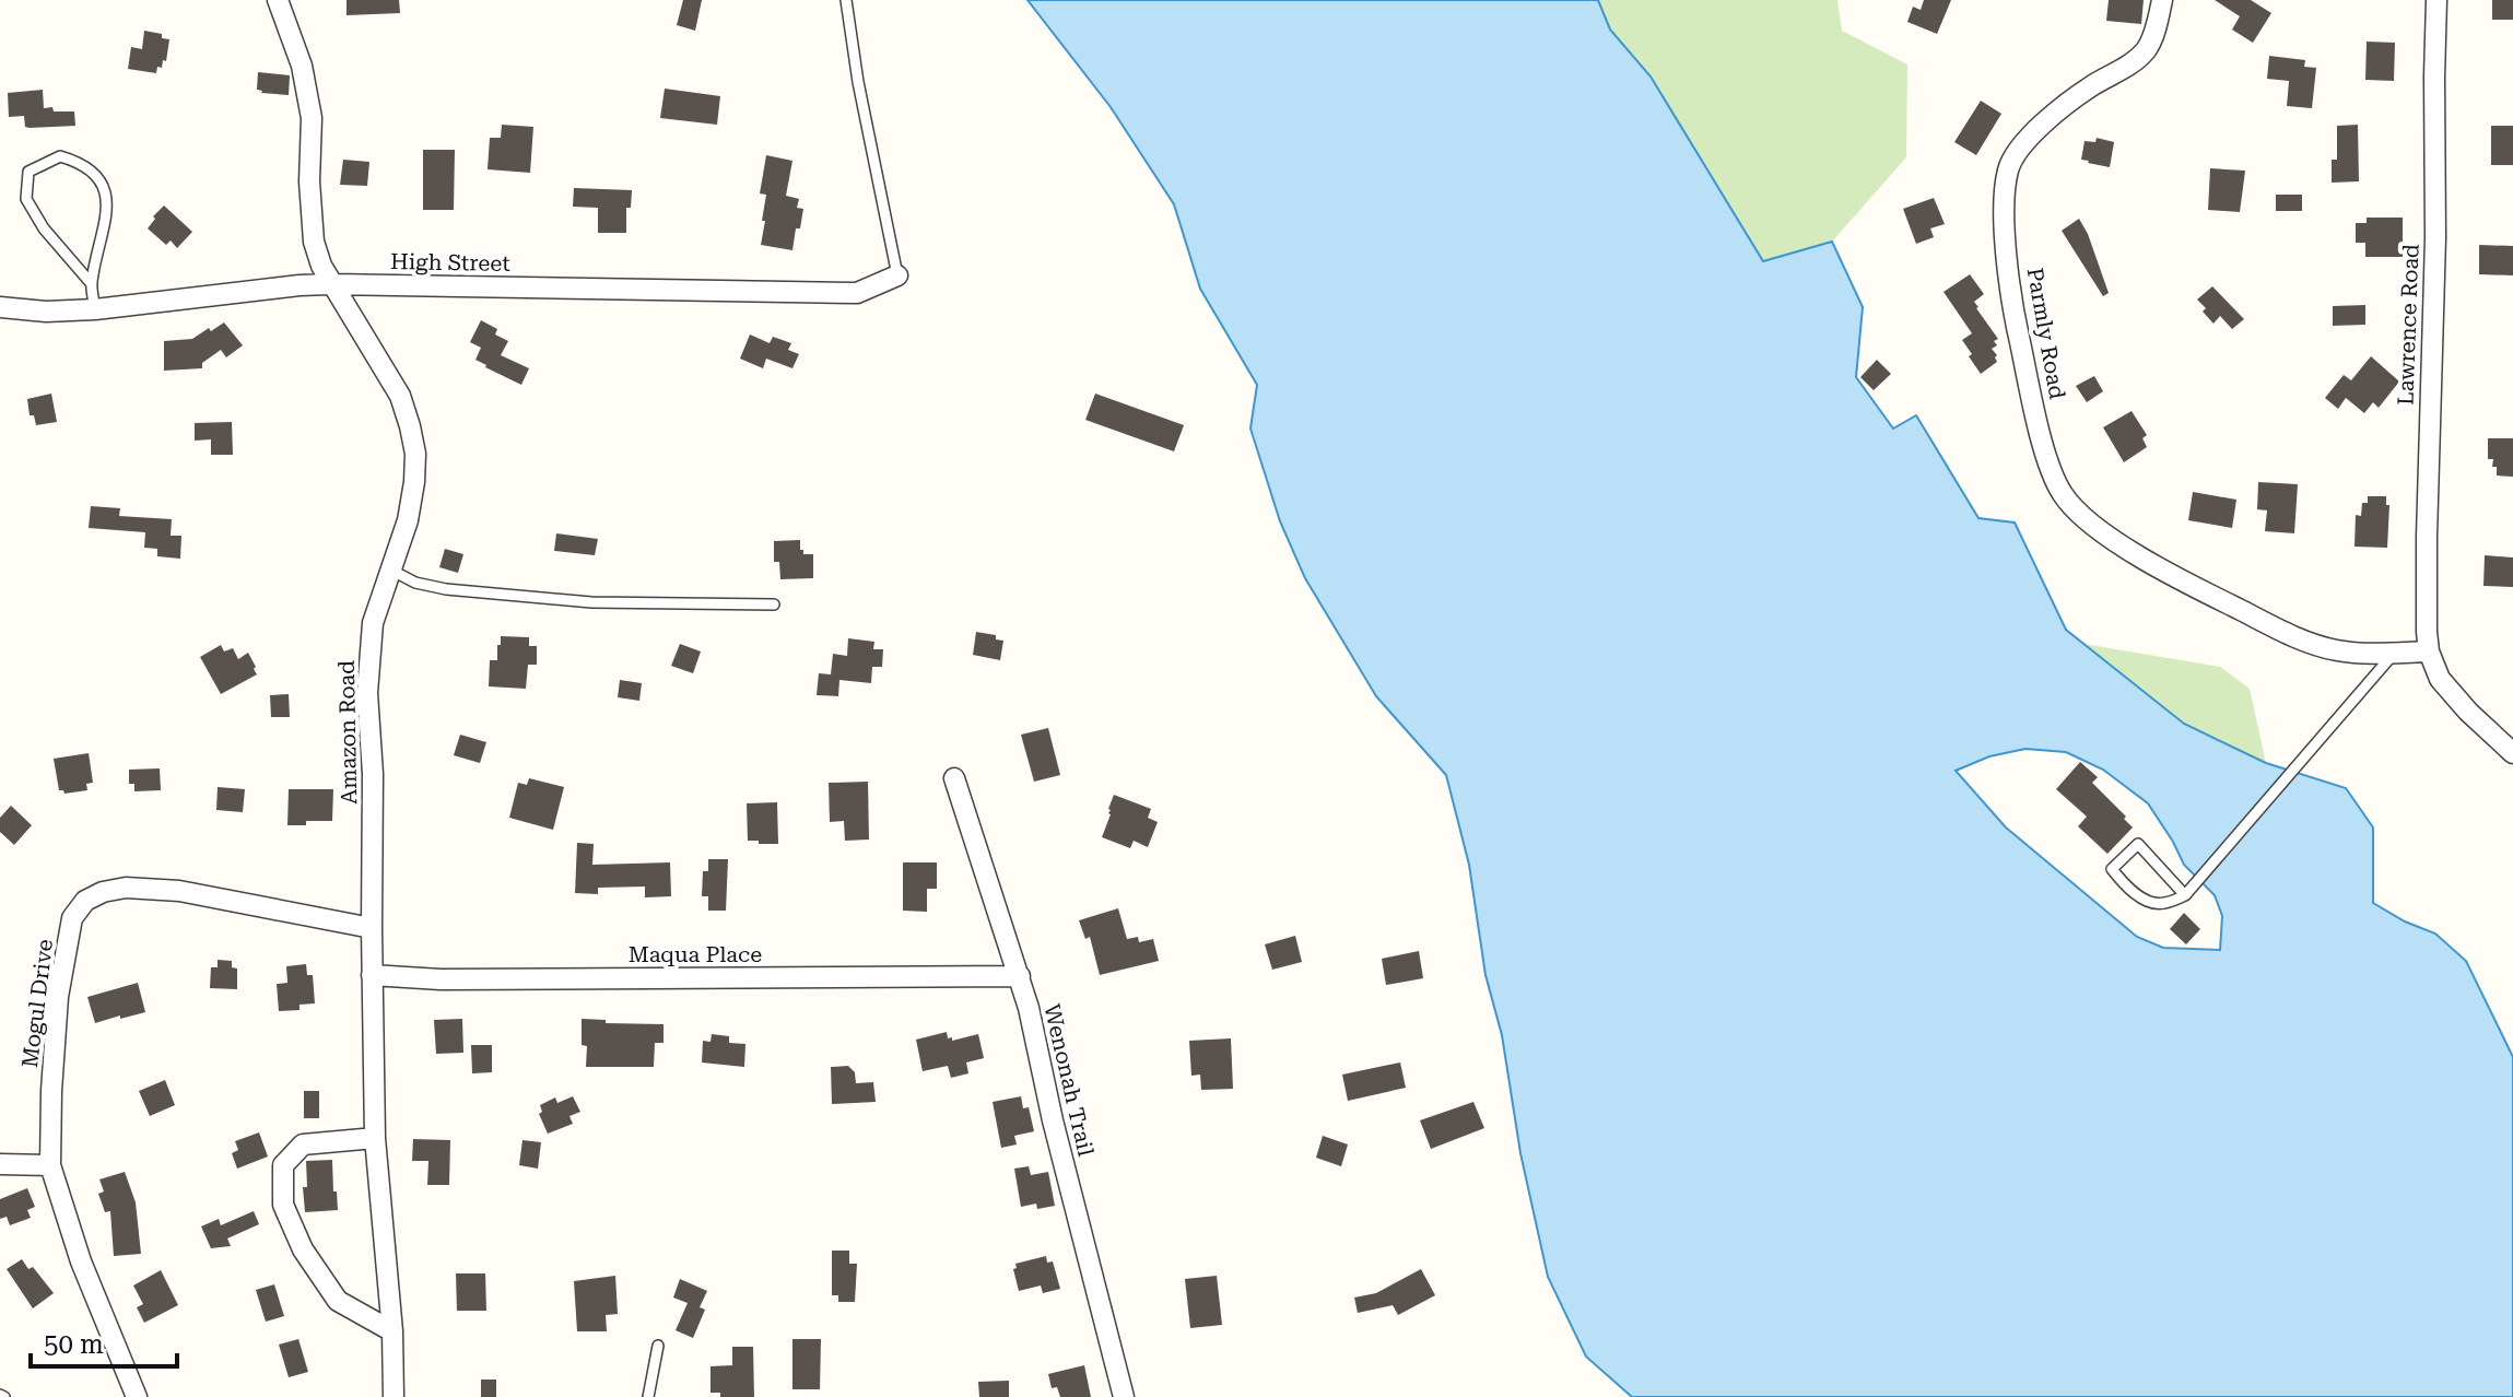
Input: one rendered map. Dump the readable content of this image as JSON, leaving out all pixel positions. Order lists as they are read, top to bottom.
{
  "streets": {
    "street": [
      "High Street",
      "Lawrence Road",
      "Parmly Road",
      "Amazon Road",
      "Maqua Place",
      "Mogul Drive",
      "Wenonah Trail"
    ]
  },
  "crossings": [
    ["High Street", "Amazon Road"],
    ["Lawrence Road", "Parmly Road"],
    ["Amazon Road", "Maqua Place"],
    ["Amazon Road", "Mogul Drive"],
    ["Maqua Place", "Wenonah Trail"]
  ],
  "scale_bar": "50 m"
}
